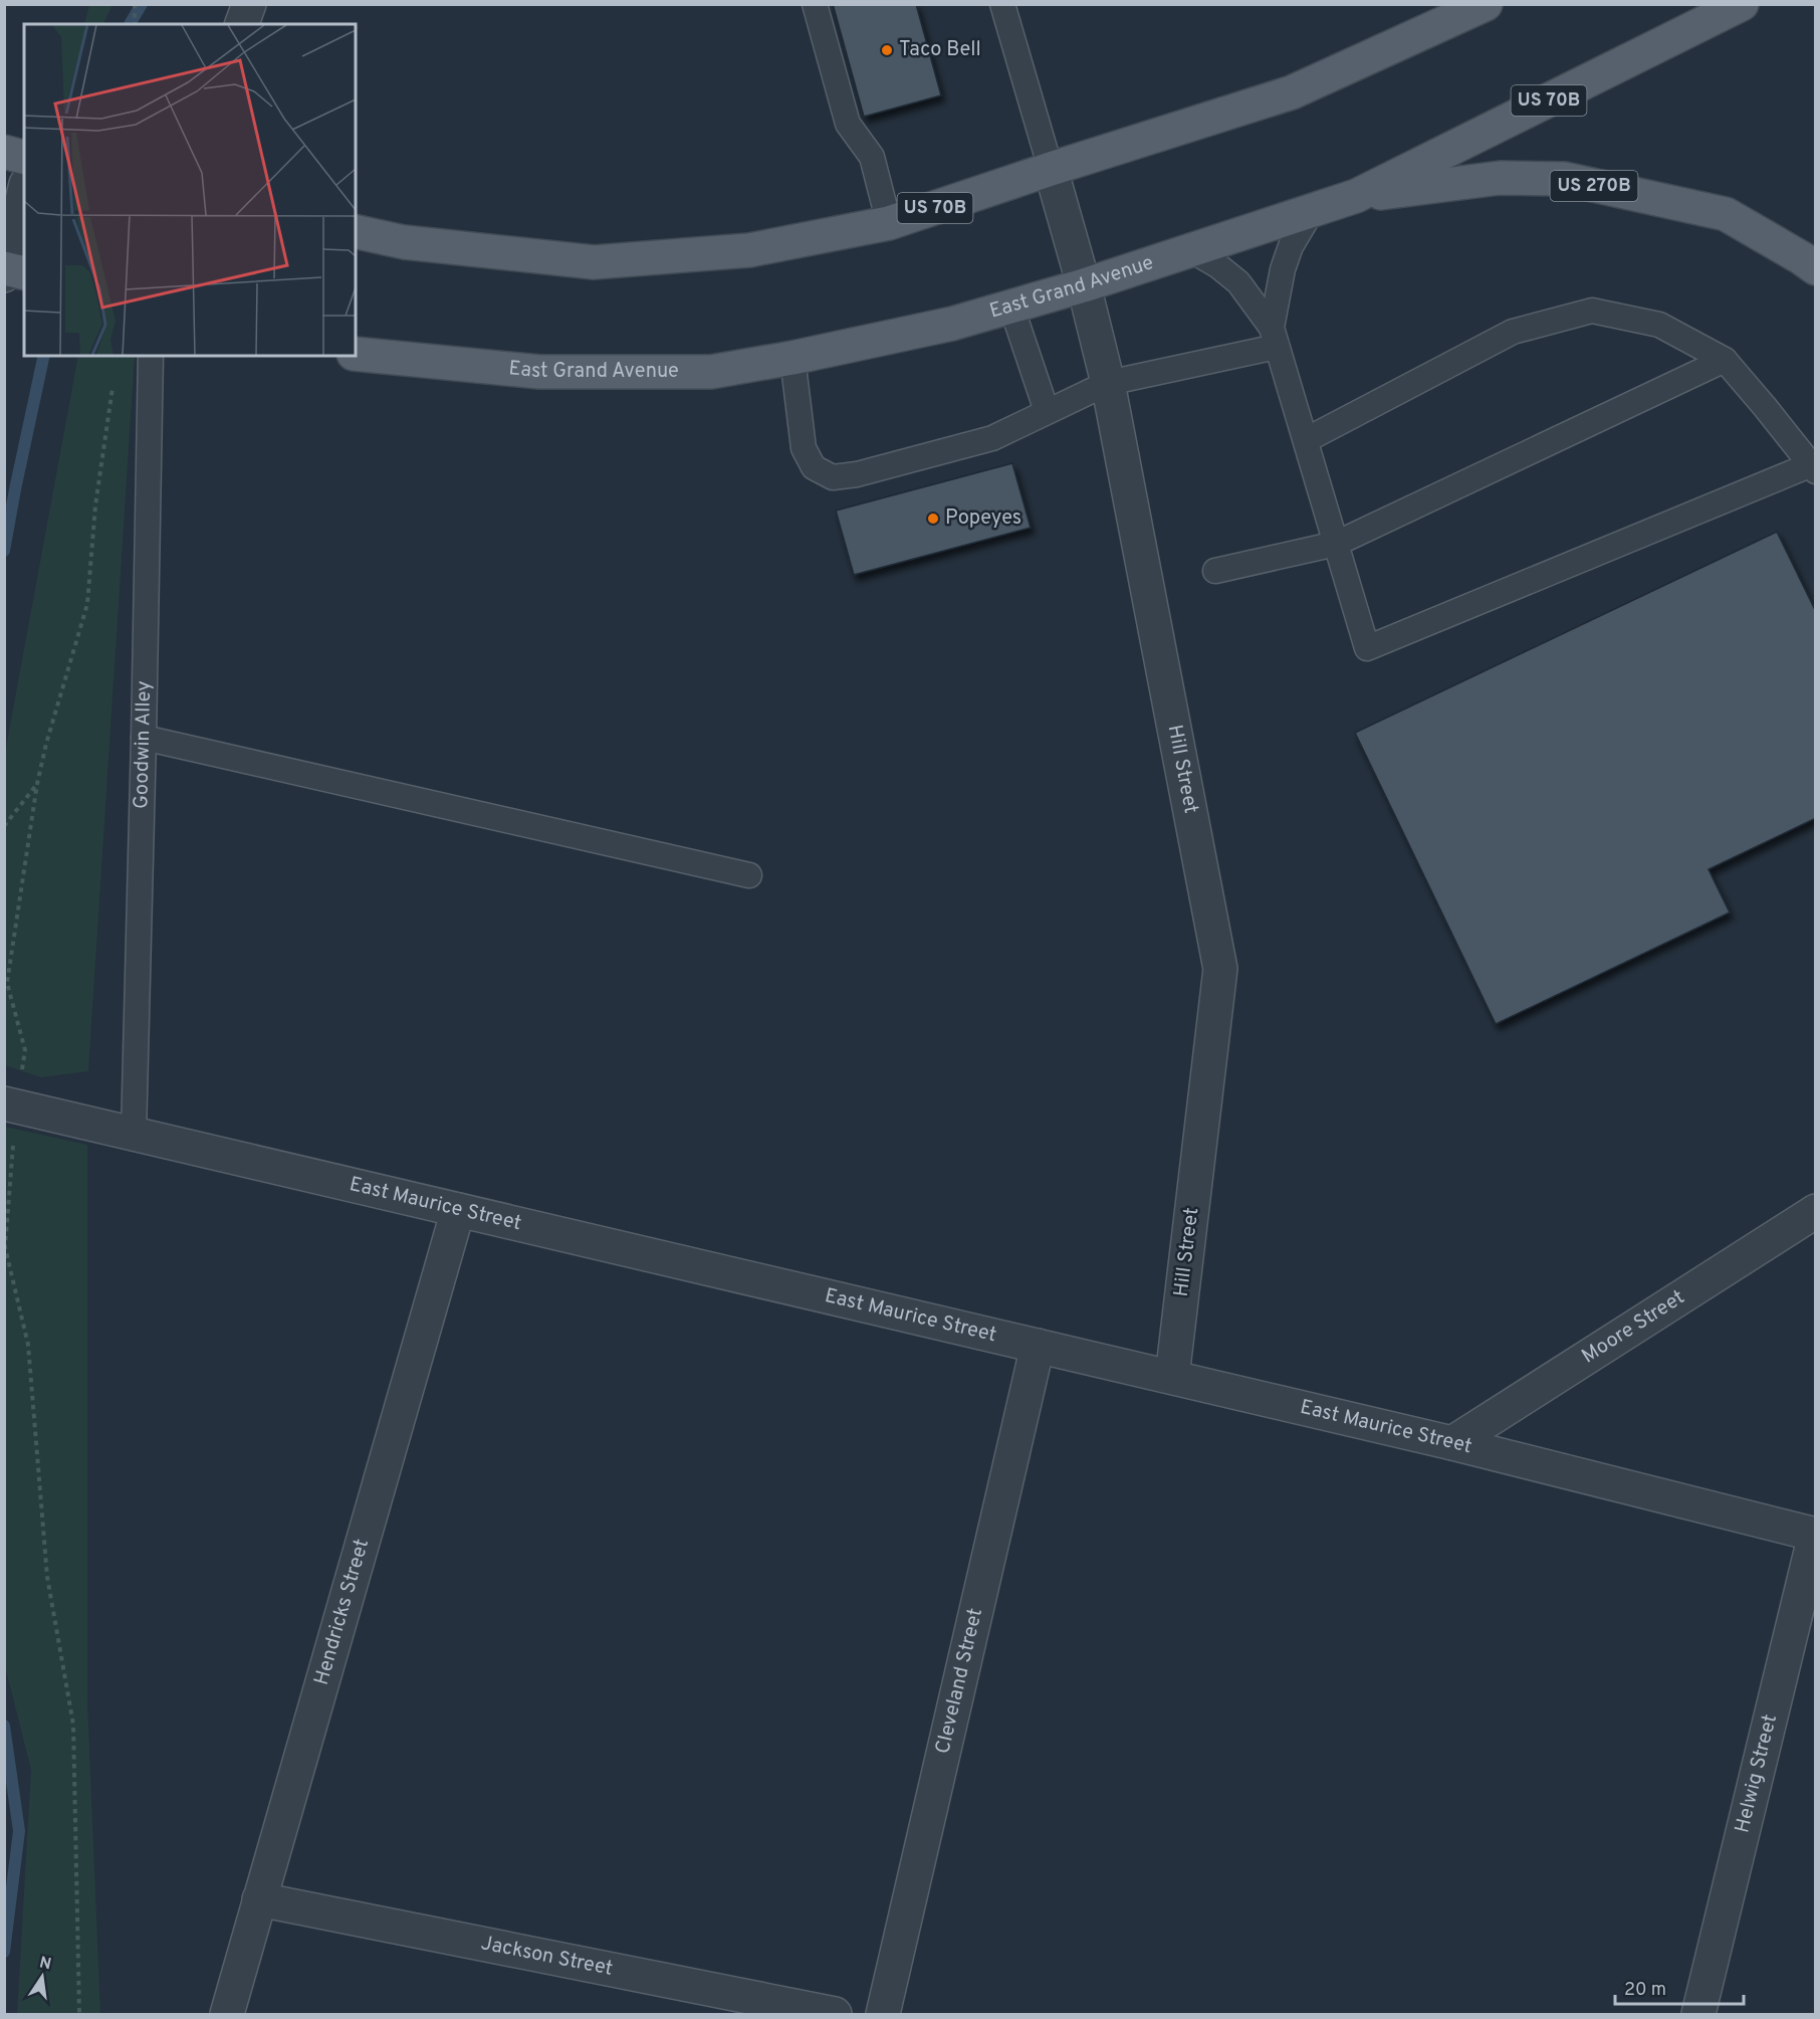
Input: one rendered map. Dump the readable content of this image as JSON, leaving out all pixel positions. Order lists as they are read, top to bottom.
{
  "streets": {
    "main road": ["US 70B", "US 270B", "East Grand Avenue"],
    "street": [
      "Hill Street",
      "East Maurice Street",
      "Moore Street",
      "Hendricks Street",
      "Cleveland Street",
      "Helwig Street",
      "Jackson Street"
    ],
    "lane": ["Goodwin Alley"]
  },
  "crossings": [
    ["US 70B", "Hill Street"],
    ["US 270B", "East Grand Avenue"],
    ["East Grand Avenue", "Hill Street"],
    ["Goodwin Alley", "East Maurice Street"],
    ["Hill Street", "East Maurice Street"],
    ["East Maurice Street", "Moore Street"],
    ["East Maurice Street", "Hendricks Street"],
    ["East Maurice Street", "Cleveland Street"],
    ["East Maurice Street", "Helwig Street"],
    ["Hendricks Street", "Jackson Street"]
  ],
  "places": ["Taco Bell", "Popeyes"],
  "scale_bar": "20 m",
  "north": "top"
}
